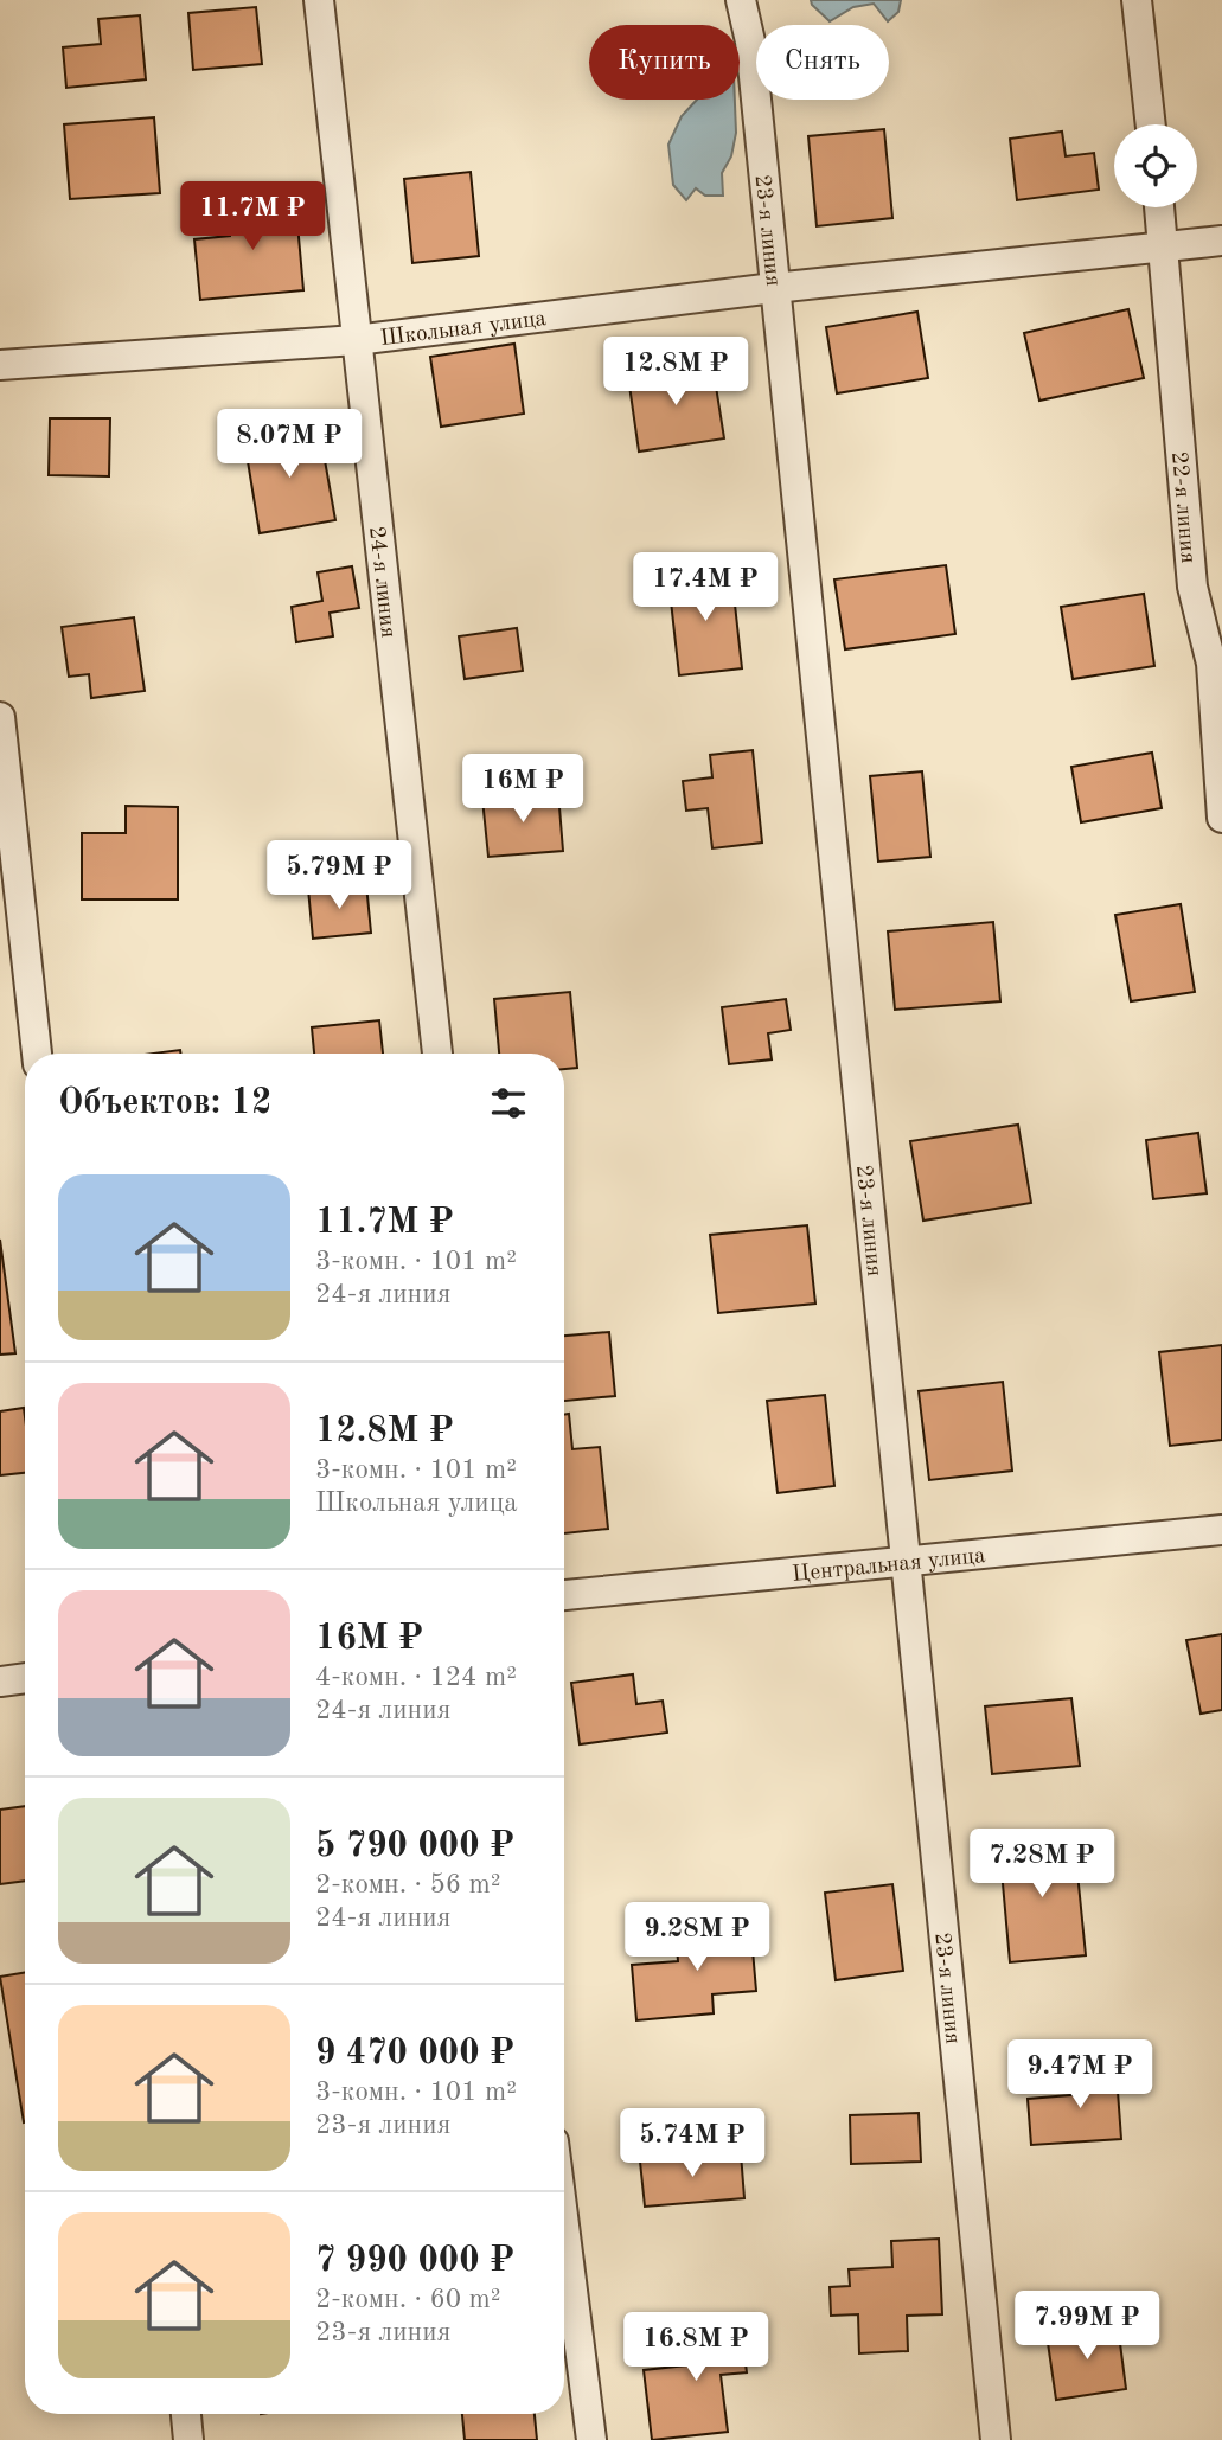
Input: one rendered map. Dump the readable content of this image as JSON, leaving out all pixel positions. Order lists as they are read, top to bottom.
{
  "streets": {
    "street": [
      "23-я линия",
      "Школьная улица",
      "22-я линия",
      "24-я линия",
      "Центральная улица"
    ]
  },
  "crossings": [
    ["23-я линия", "Школьная улица"],
    ["23-я линия", "Центральная улица"],
    ["Школьная улица", "22-я линия"],
    ["Школьная улица", "24-я линия"]
  ],
  "page": {
    "chip": ["Купить", "Снять"],
    "price": [
      "11.7M ₽",
      "12.8M ₽",
      "8.07M ₽",
      "17.4M ₽",
      "16M ₽",
      "5.79M ₽",
      "7.28M ₽",
      "9.28M ₽",
      "9.47M ₽",
      "5.74M ₽",
      "7.99M ₽",
      "16.8M ₽"
    ],
    "heading": "Объектов: 12",
    "list": [
      {
        "name": "11.7M ₽",
        "note": "3-комн. · 101 m² · 24-я линия"
      },
      {
        "name": "12.8M ₽",
        "note": "3-комн. · 101 m² · Школьная улица"
      },
      {
        "name": "16M ₽",
        "note": "4-комн. · 124 m² · 24-я линия"
      },
      {
        "name": "5 790 000 ₽",
        "note": "2-комн. · 56 m² · 24-я линия"
      },
      {
        "name": "9 470 000 ₽",
        "note": "3-комн. · 101 m² · 23-я линия"
      },
      {
        "name": "7 990 000 ₽",
        "note": "2-комн. · 60 m² · 23-я линия"
      }
    ]
  }
}
